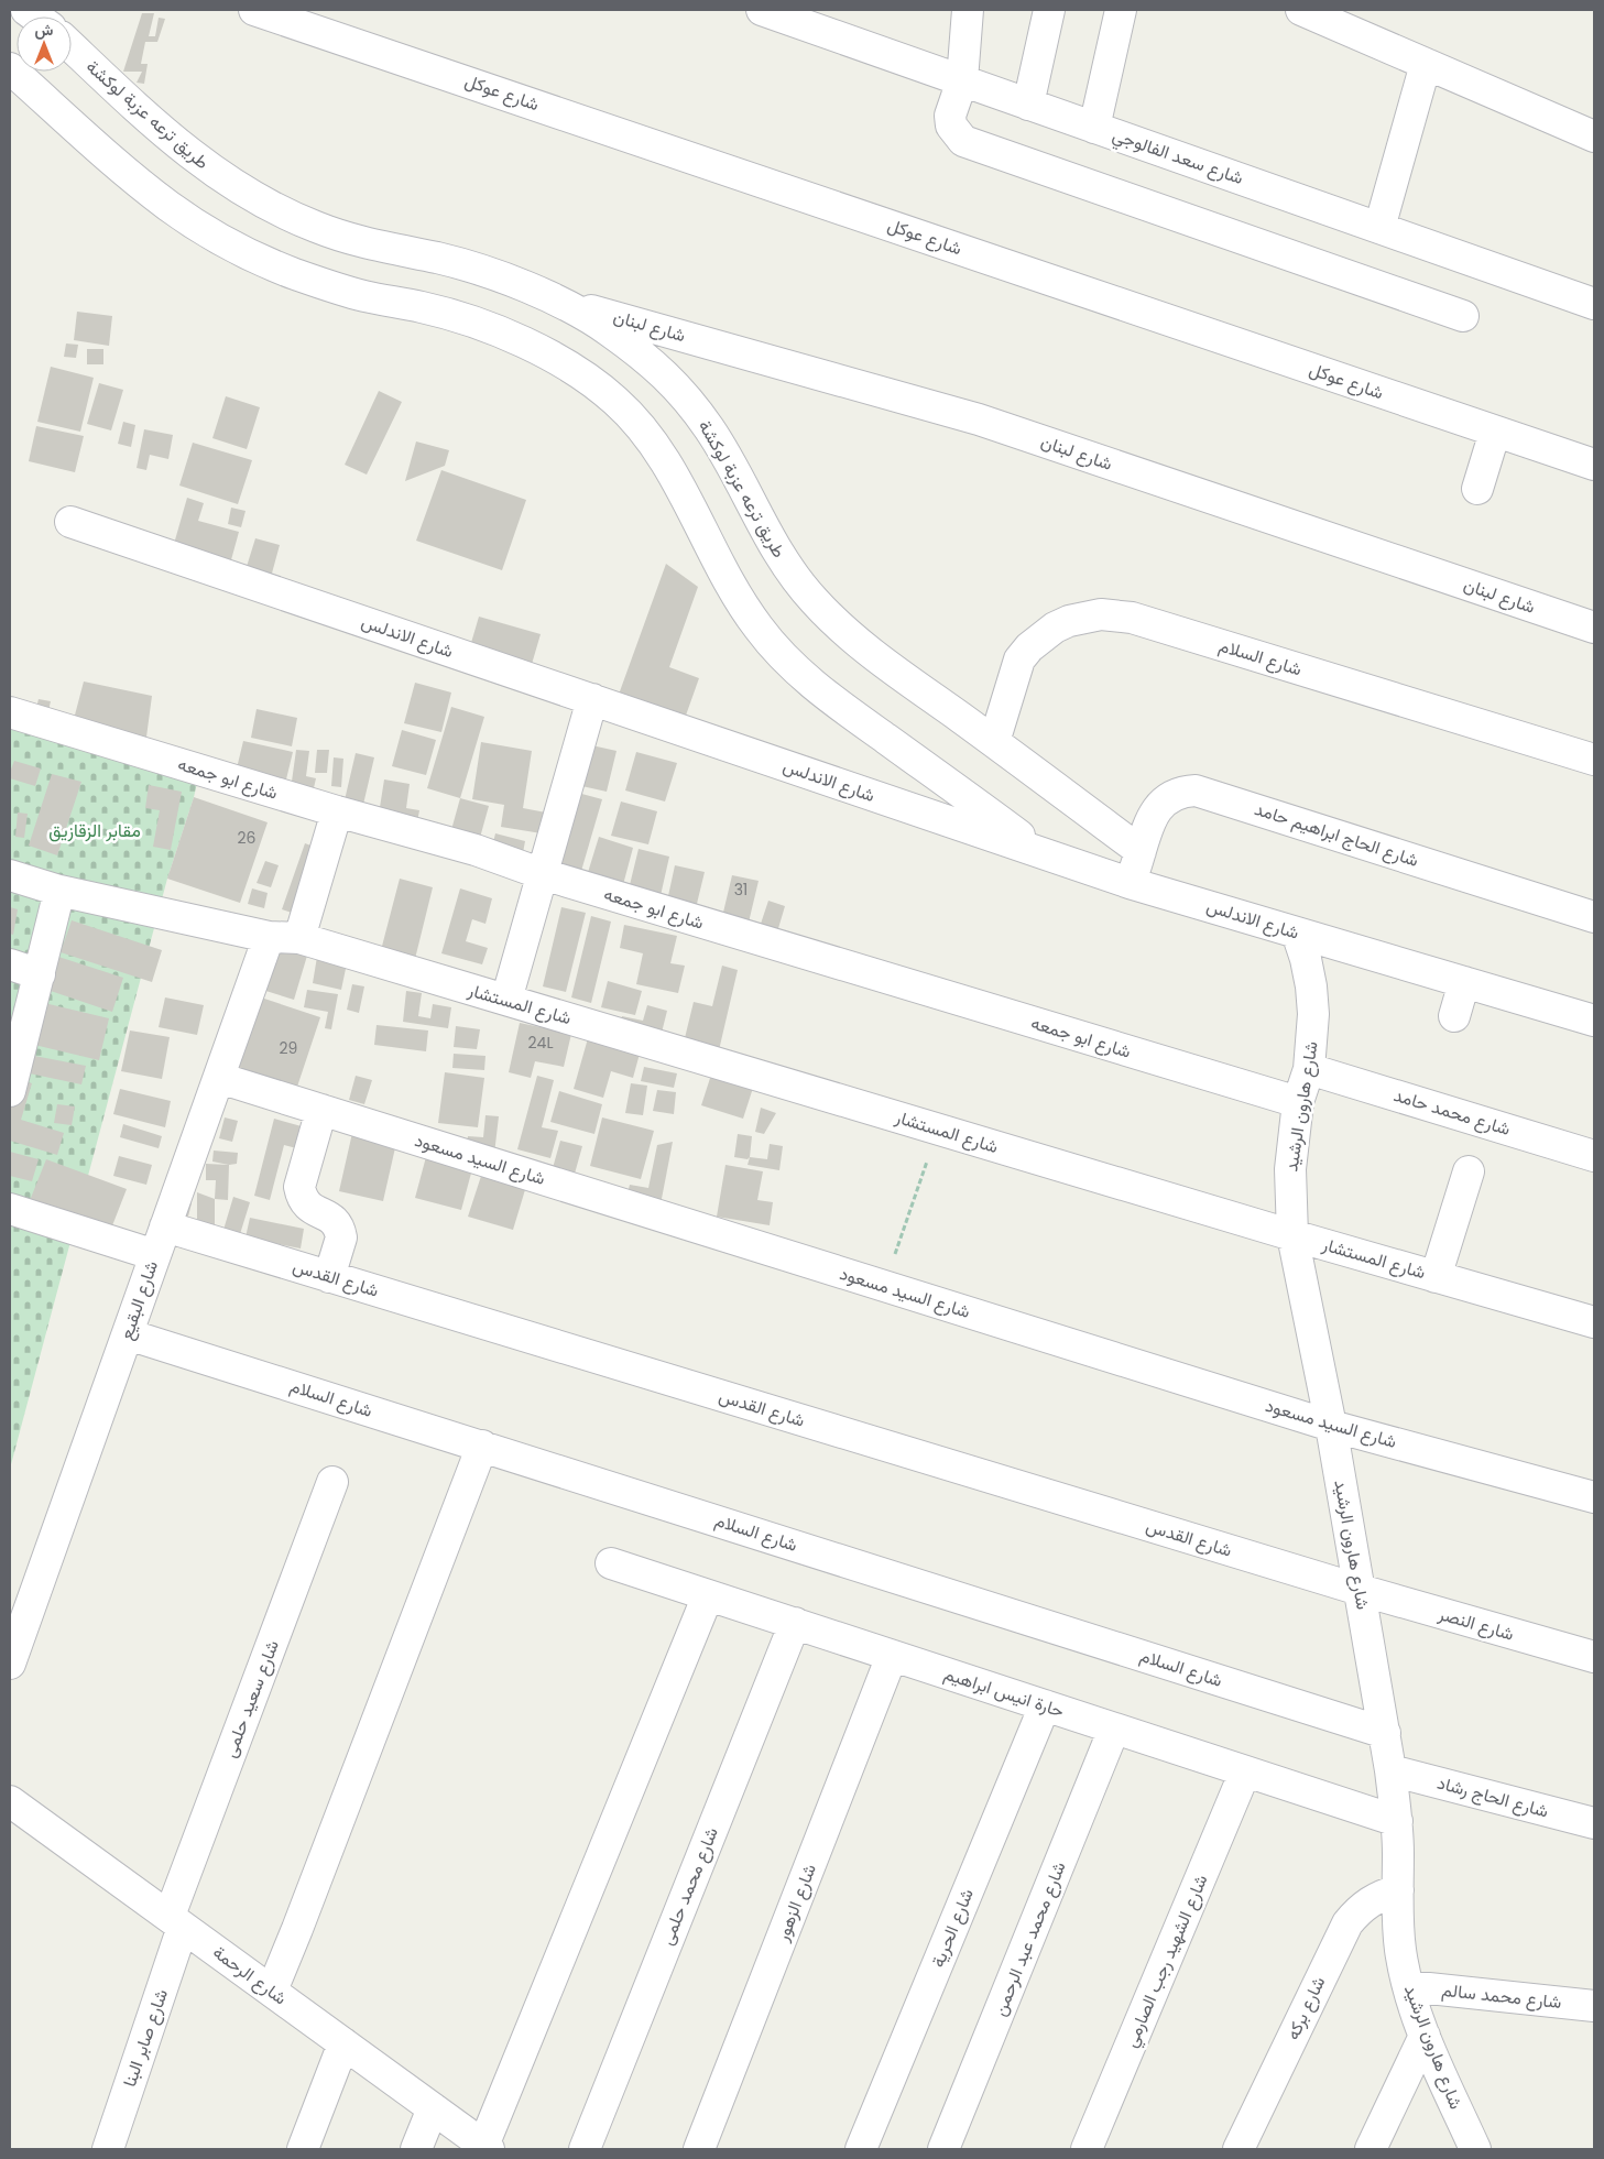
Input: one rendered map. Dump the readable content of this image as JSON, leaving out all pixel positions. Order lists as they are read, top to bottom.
{
  "streets": {
    "street": [
      "شارع عوكل",
      "طريق ترعه عزبة لوكشة",
      "شارع سعد الفالوجي",
      "شارع لبنان",
      "شارع الاندلس",
      "شارع السلام",
      "شارع ابو جمعه",
      "شارع الحاج ابراهيم حامد",
      "شارع المستشار",
      "شارع هارون الرشيد",
      "شارع محمد حامد",
      "شارع السيد مسعود",
      "شارع القدس",
      "شارع البقيع",
      "شارع النصر",
      "حارة انيس ابراهيم",
      "شارع سعيد حلمى",
      "شارع الحاج رشاد",
      "شارع محمد حلمى",
      "شارع الزهور",
      "شارع الحرية",
      "شارع محمد عبد الرحمن",
      "شارع الشهيد رجب الصارمي",
      "شارع الرحمة",
      "شارع محمد سالم",
      "شارع بركه",
      "شارع صابر البنا"
    ]
  },
  "crossings": [
    ["طريق ترعه عزبة لوكشة", "شارع لبنان"],
    ["طريق ترعه عزبة لوكشة", "شارع السلام"],
    ["طريق ترعه عزبة لوكشة", "شارع الحاج ابراهيم حامد"],
    ["شارع الاندلس", "شارع الحاج ابراهيم حامد"],
    ["شارع الاندلس", "شارع هارون الرشيد"],
    ["شارع السلام", "شارع هارون الرشيد"],
    ["شارع السلام", "شارع البقيع"],
    ["شارع ابو جمعه", "شارع هارون الرشيد"],
    ["شارع المستشار", "شارع هارون الرشيد"],
    ["شارع المستشار", "شارع البقيع"],
    ["شارع هارون الرشيد", "شارع محمد حامد"],
    ["شارع هارون الرشيد", "شارع السيد مسعود"],
    ["شارع هارون الرشيد", "شارع القدس"],
    ["شارع هارون الرشيد", "شارع النصر"],
    ["شارع هارون الرشيد", "حارة انيس ابراهيم"],
    ["شارع هارون الرشيد", "شارع الحاج رشاد"],
    ["شارع هارون الرشيد", "شارع محمد سالم"],
    ["شارع هارون الرشيد", "شارع بركه"],
    ["شارع السيد مسعود", "شارع البقيع"],
    ["شارع القدس", "شارع البقيع"],
    ["شارع القدس", "شارع النصر"],
    ["حارة انيس ابراهيم", "شارع محمد حلمى"],
    ["حارة انيس ابراهيم", "شارع الزهور"],
    ["حارة انيس ابراهيم", "شارع الحرية"],
    ["حارة انيس ابراهيم", "شارع محمد عبد الرحمن"],
    ["حارة انيس ابراهيم", "شارع الشهيد رجب الصارمي"],
    ["شارع سعيد حلمى", "شارع الرحمة"],
    ["شارع سعيد حلمى", "شارع صابر البنا"],
    ["شارع الرحمة", "شارع صابر البنا"]
  ],
  "parks": ["مقابر الزقازيق"],
  "house_numbers": [
    "26",
    "31",
    "24L",
    "29"
  ],
  "north": "top"
}
